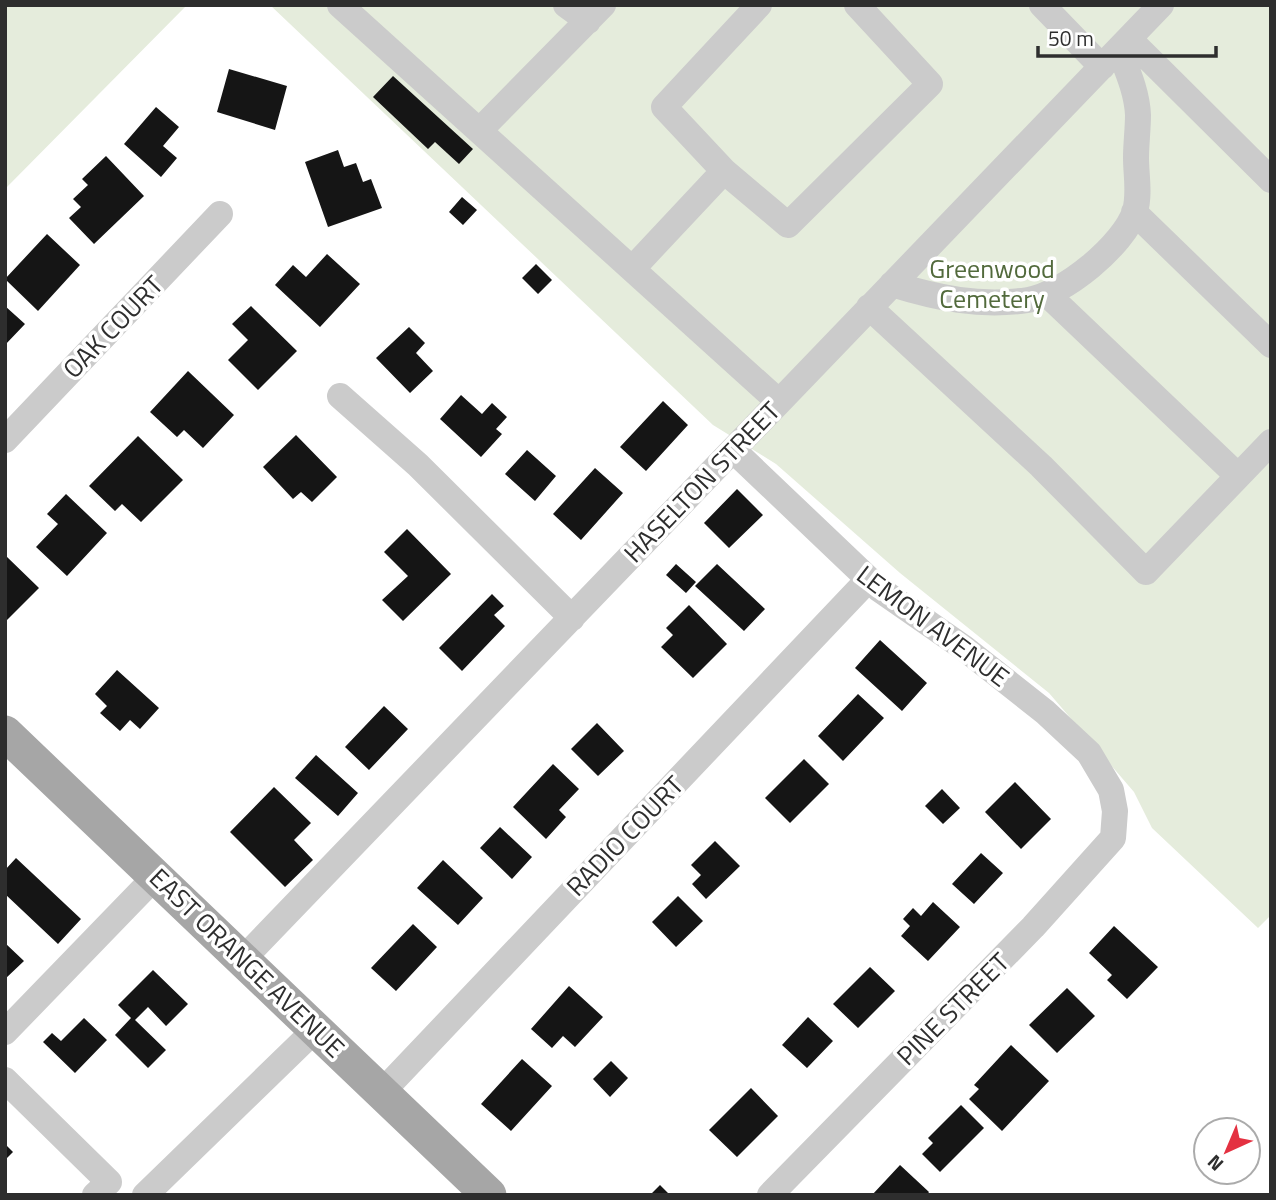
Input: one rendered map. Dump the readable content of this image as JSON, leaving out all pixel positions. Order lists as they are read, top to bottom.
{
  "streets": {
    "main road": ["EAST ORANGE AVENUE"],
    "street": [
      "OAK COURT",
      "HASELTON STREET",
      "LEMON AVENUE",
      "RADIO COURT",
      "PINE STREET"
    ]
  },
  "crossings": [
    ["HASELTON STREET", "LEMON AVENUE"],
    ["HASELTON STREET", "EAST ORANGE AVENUE"],
    ["LEMON AVENUE", "RADIO COURT"],
    ["LEMON AVENUE", "PINE STREET"],
    ["RADIO COURT", "EAST ORANGE AVENUE"]
  ],
  "parks": ["Greenwood Cemetery"],
  "scale_bar": "50 m",
  "north": "bottom left"
}
